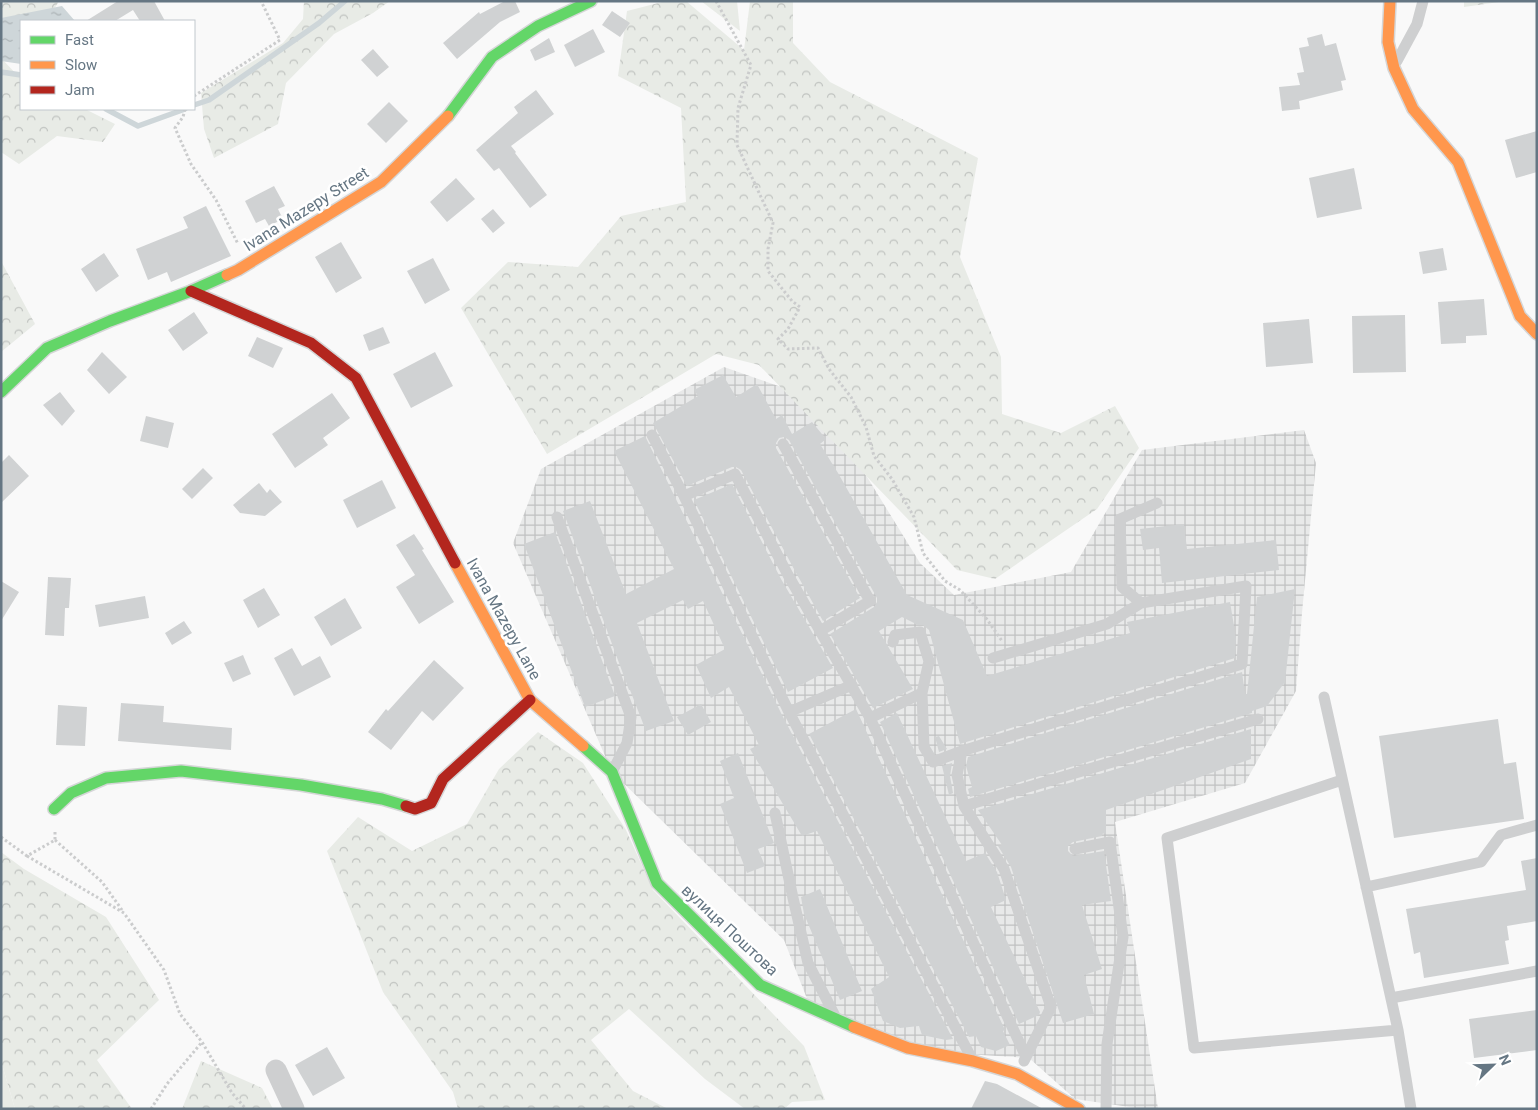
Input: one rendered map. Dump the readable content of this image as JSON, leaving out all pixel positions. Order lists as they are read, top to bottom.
{
  "streets": {
    "street": ["Ivana Mazepy Street", "Ivana Mazepy Lane", "вулиця Поштова"]
  },
  "crossings": [
    ["Ivana Mazepy Street", "Ivana Mazepy Lane"],
    ["Ivana Mazepy Lane", "вулиця Поштова"]
  ],
  "legend": ["Fast", "Slow", "Jam"],
  "north": "top right"
}
